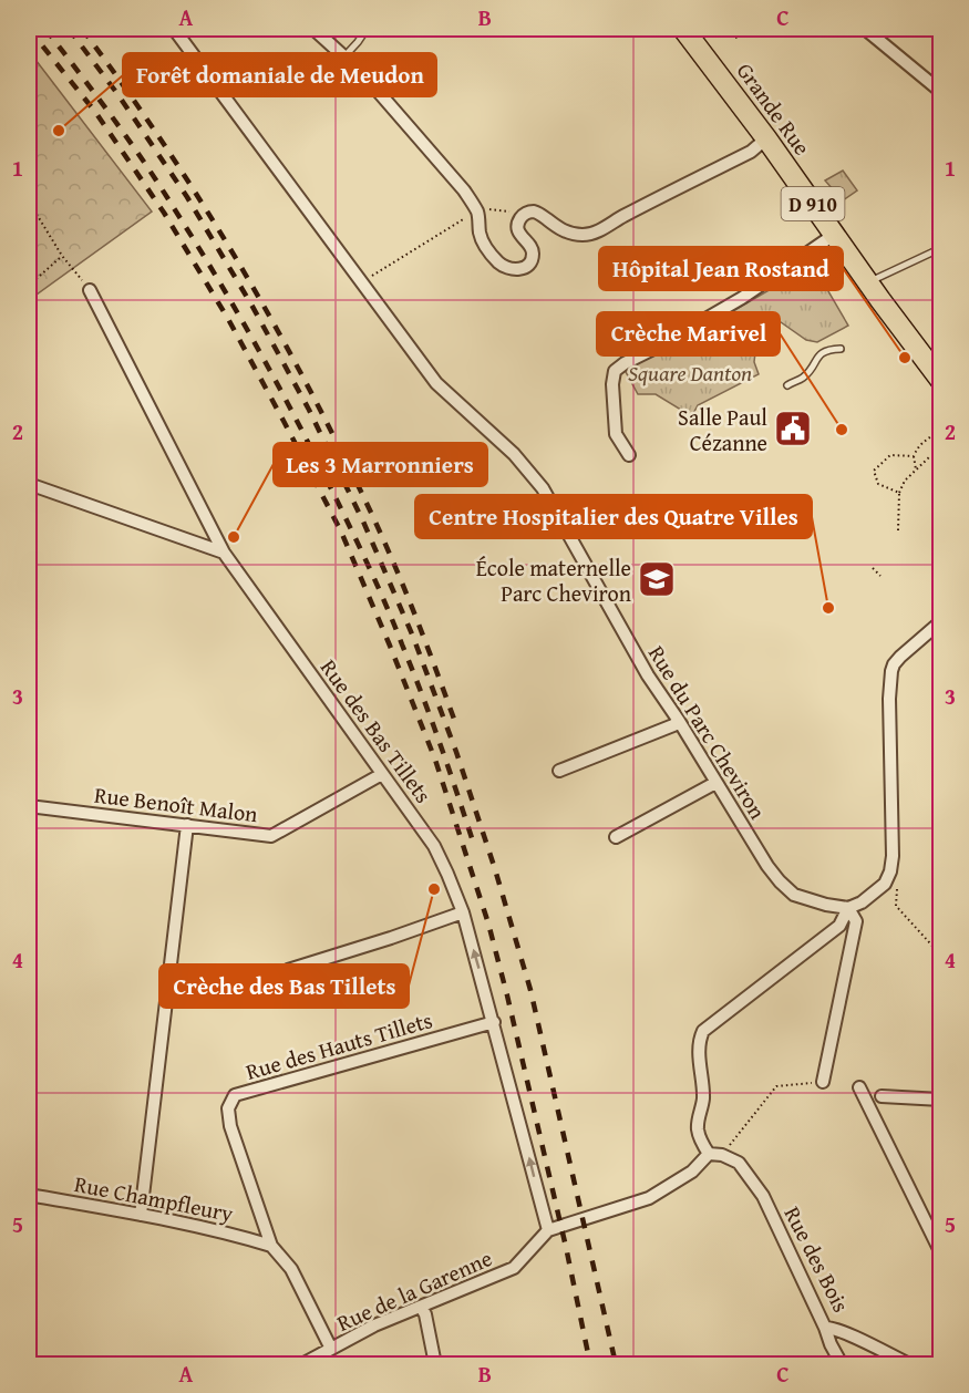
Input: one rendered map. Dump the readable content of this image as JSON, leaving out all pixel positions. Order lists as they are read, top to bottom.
{
  "streets": {
    "main road": ["Grande Rue", "D 910"],
    "street": [
      "Rue des Bas Tillets",
      "Rue du Parc Cheviron",
      "Rue Benoît Malon",
      "Rue des Hauts Tillets",
      "Rue Champfleury",
      "Rue des Bois",
      "Rue de la Garenne"
    ]
  },
  "crossings": [
    ["Rue des Bas Tillets", "Rue Benoît Malon"],
    ["Rue des Bas Tillets", "Rue des Hauts Tillets"],
    ["Rue des Bas Tillets", "Rue de la Garenne"],
    ["Rue des Hauts Tillets", "Rue Champfleury"],
    ["Rue des Hauts Tillets", "Rue de la Garenne"]
  ],
  "parks": ["Square Danton"],
  "places": {
    "other": [
      "Forêt domaniale de Meudon",
      "Hôpital Jean Rostand",
      "Crèche Marivel",
      "Les 3 Marronniers",
      "Centre Hospitalier des Quatre Villes",
      "Crèche des Bas Tillets"
    ],
    "public building": ["Salle Paul Cézanne"],
    "school or university": ["École maternelle Parc Cheviron"]
  },
  "grid": {
    "columns": ["A", "B", "C"],
    "rows": [
      "1",
      "2",
      "3",
      "4",
      "5"
    ]
  }
}
